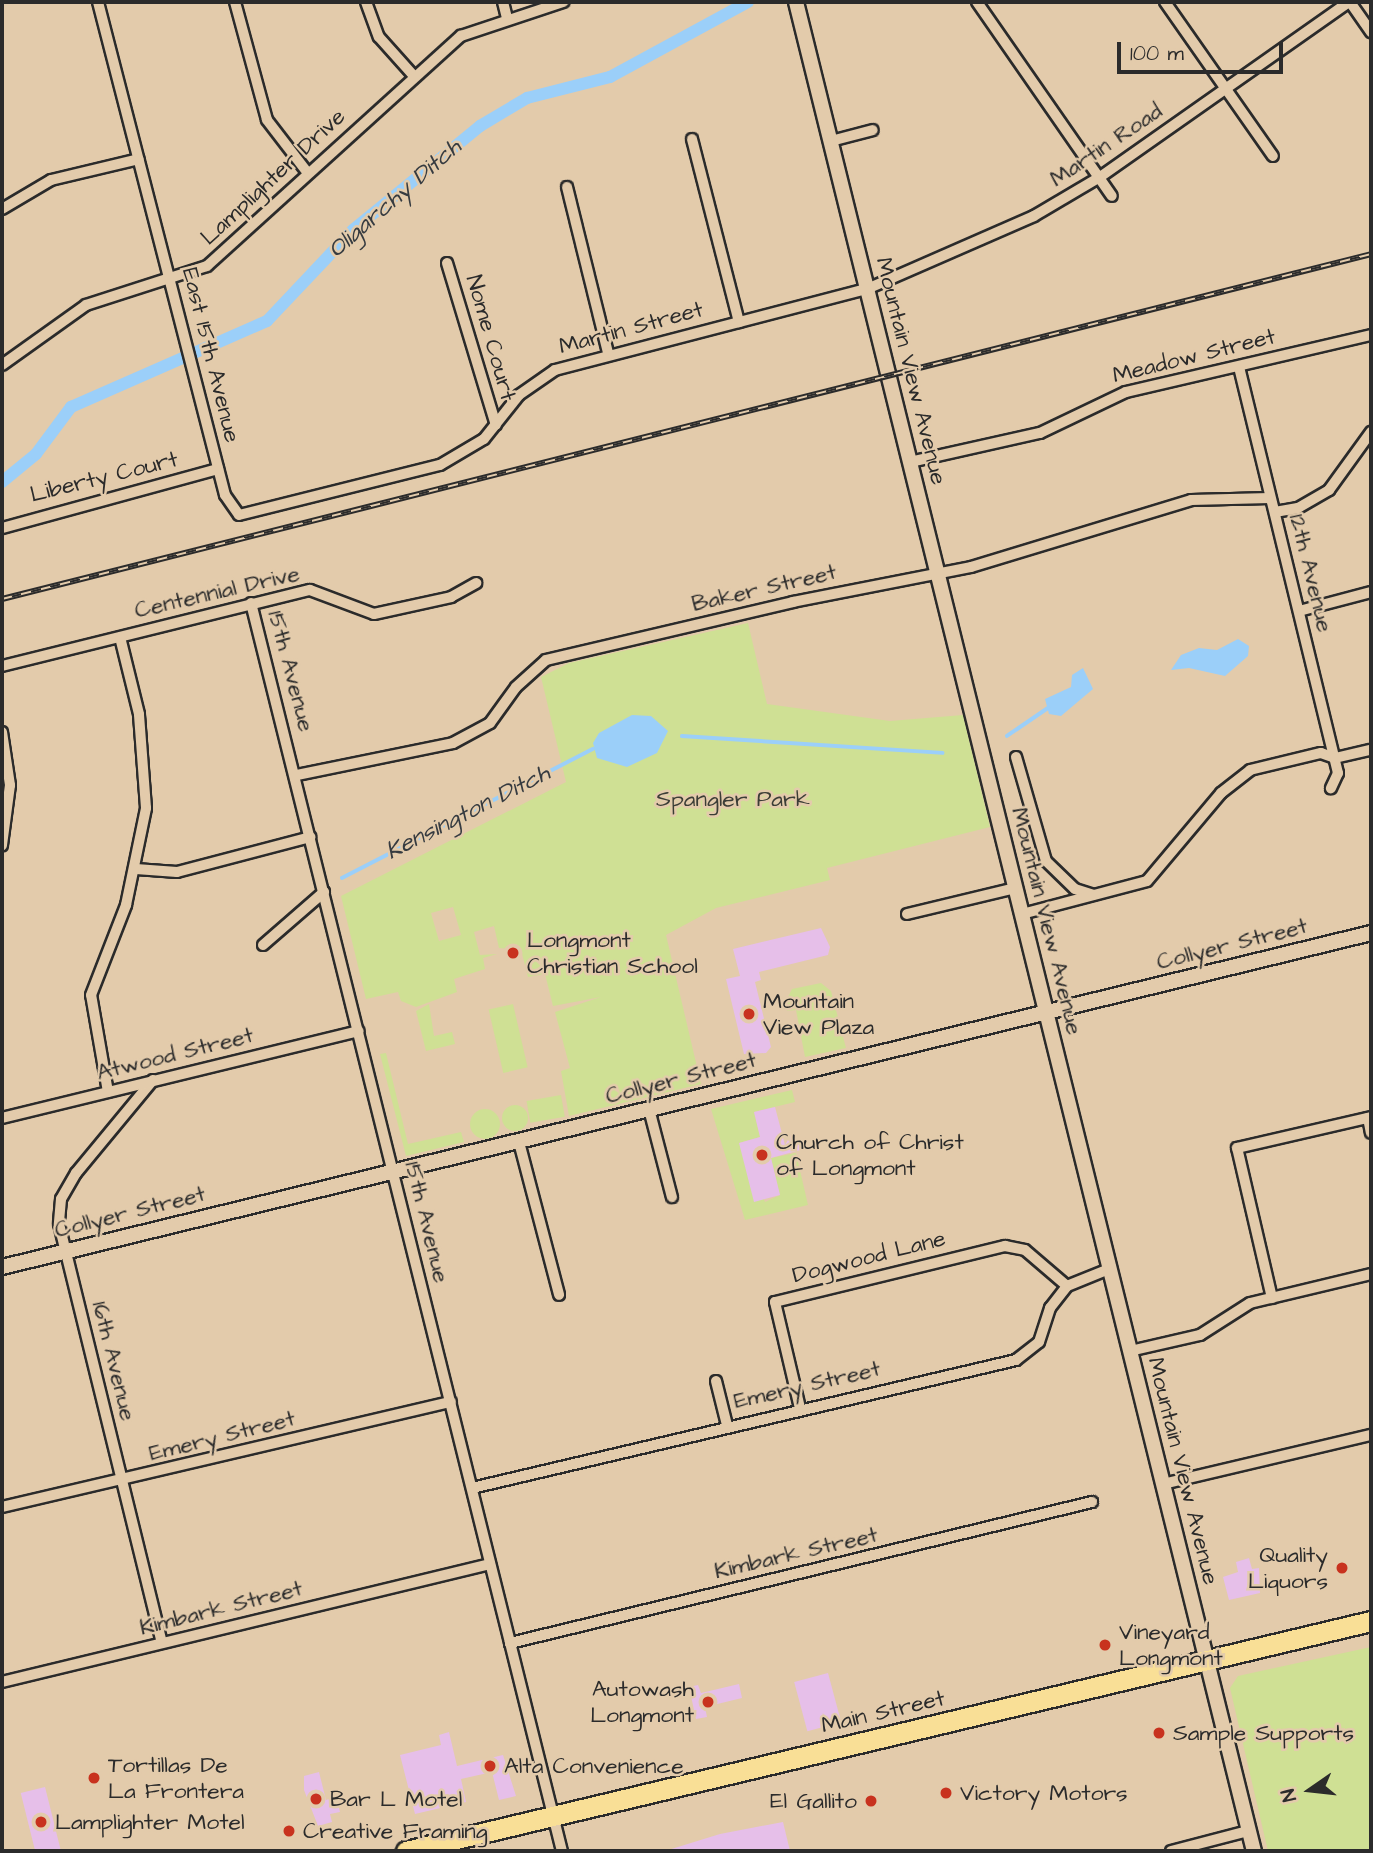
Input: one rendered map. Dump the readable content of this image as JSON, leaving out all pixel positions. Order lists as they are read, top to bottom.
{
  "streets": {
    "highway": ["Main Street"],
    "street": [
      "Martin Road",
      "Lamplighter Drive",
      "Martin Street",
      "Nome Court",
      "East 15th Avenue",
      "Meadow Street",
      "Mountain View Avenue",
      "Liberty Court",
      "12th Avenue",
      "Baker Street",
      "Centennial Drive",
      "15th Avenue",
      "Collyer Street",
      "Atwood Street",
      "Dogwood Lane",
      "16th Avenue",
      "Emery Street",
      "Kimbark Street"
    ]
  },
  "crossings": [
    ["Martin Road", "Martin Street"],
    ["Martin Road", "Mountain View Avenue"],
    ["Lamplighter Drive", "East 15th Avenue"],
    ["Martin Street", "Nome Court"],
    ["Martin Street", "East 15th Avenue"],
    ["Martin Street", "Mountain View Avenue"],
    ["East 15th Avenue", "Liberty Court"],
    ["Meadow Street", "Mountain View Avenue"],
    ["Meadow Street", "12th Avenue"],
    ["Mountain View Avenue", "Baker Street"],
    ["Mountain View Avenue", "Collyer Street"],
    ["Mountain View Avenue", "Main Street"],
    ["12th Avenue", "Baker Street"],
    ["Baker Street", "15th Avenue"],
    ["Centennial Drive", "15th Avenue"],
    ["15th Avenue", "Collyer Street"],
    ["15th Avenue", "Atwood Street"],
    ["15th Avenue", "Emery Street"],
    ["15th Avenue", "Kimbark Street"],
    ["15th Avenue", "Main Street"],
    ["Collyer Street", "16th Avenue"],
    ["Atwood Street", "16th Avenue"],
    ["Dogwood Lane", "Emery Street"],
    ["16th Avenue", "Emery Street"],
    ["16th Avenue", "Kimbark Street"]
  ],
  "water": ["Oligarchy Ditch", "Kensington Ditch"],
  "parks": ["Spangler Park"],
  "places": [
    "Longmont Christian School",
    "Mountain View Plaza",
    "Church of Christ of Longmont",
    "Quality Liquors",
    "Vineyard Longmont",
    "Autowash Longmont",
    "Sample Supports",
    "Alta Convenience",
    "Tortillas De La Frontera",
    "Victory Motors",
    "Bar L Motel",
    "El Gallito",
    "Lamplighter Motel",
    "Creative Framing"
  ],
  "scale_bar": "100 m",
  "north": "left"
}
